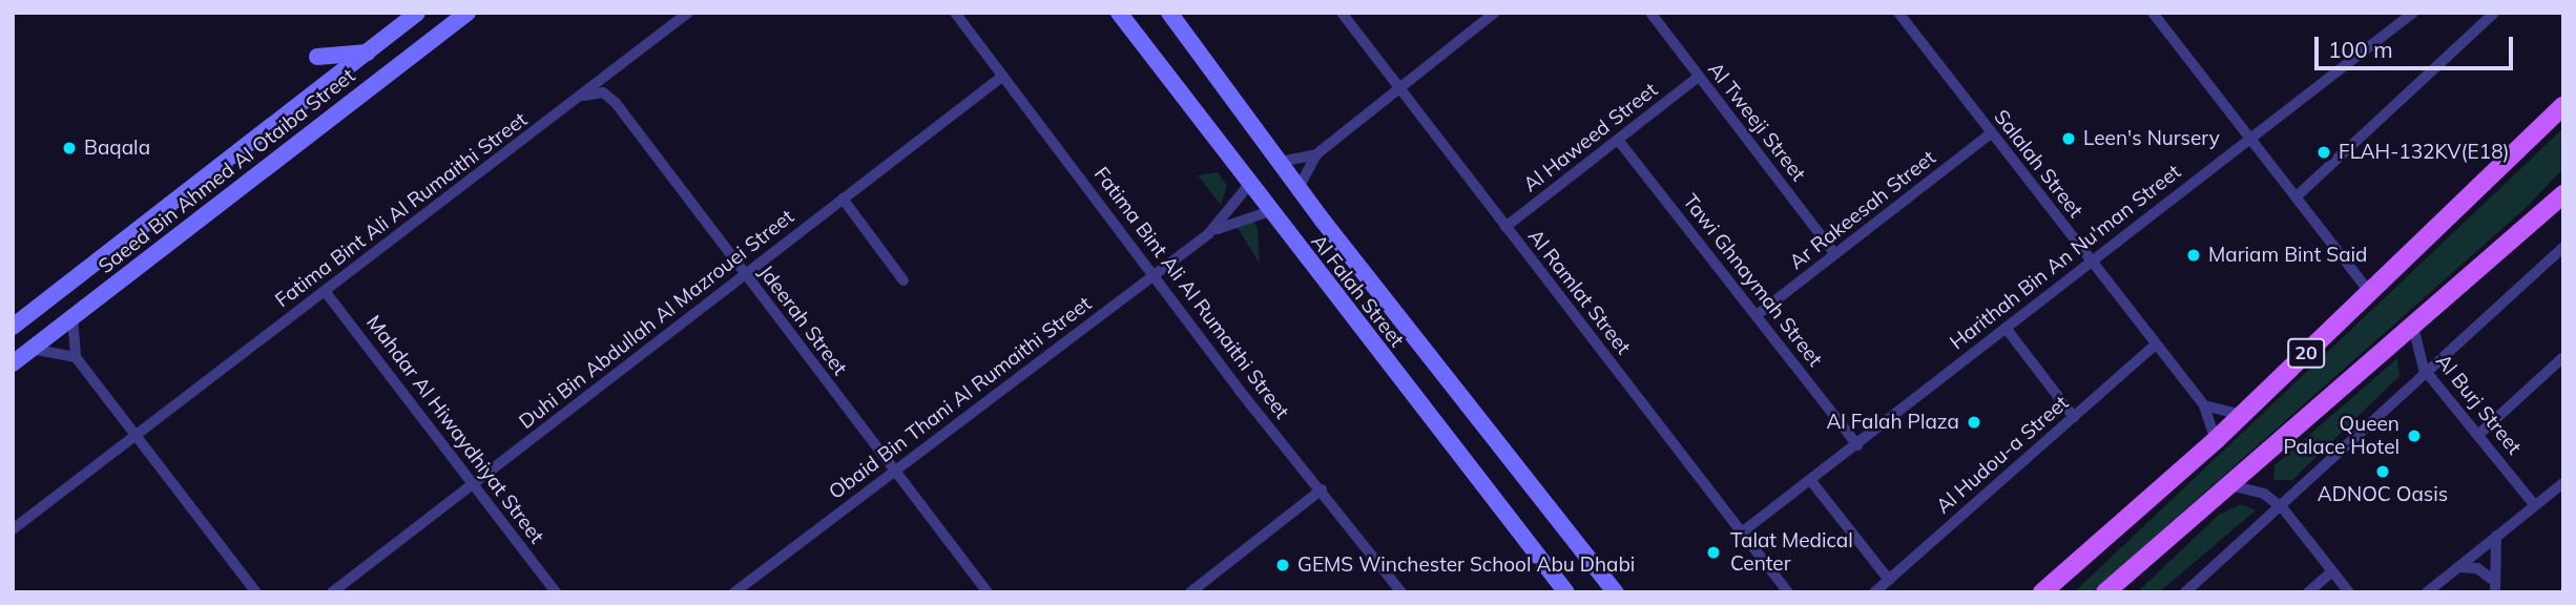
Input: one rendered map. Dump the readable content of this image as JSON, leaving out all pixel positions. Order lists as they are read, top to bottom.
{
  "streets": {
    "main road": ["Saeed Bin Ahmed Al Otaiba Street", "Al Falah Street", "20"],
    "street": [
      "Al Tweeji Street",
      "Al Haweed Street",
      "Salalah Street",
      "Fatima Bint Ali Al Rumaithi Street",
      "Ar Rakeesah Street",
      "Harithah Bin An Nu'man Street",
      "Tawi Ghnaymah Street",
      "Al Ramlat Street",
      "Duhi Bin Abdullah Al Mazrouei Street",
      "Jdeerah Street",
      "Obaid Bin Thani Al Rumaithi Street",
      "Al Burj Street",
      "Mahdar Al Hiwaydhiyat Street",
      "Al Hudou-a Street"
    ]
  },
  "crossings": [
    ["Al Tweeji Street", "Al Haweed Street"],
    ["Al Tweeji Street", "Ar Rakeesah Street"],
    ["Al Haweed Street", "Tawi Ghnaymah Street"],
    ["Al Haweed Street", "Al Ramlat Street"],
    ["Salalah Street", "Ar Rakeesah Street"],
    ["Salalah Street", "Harithah Bin An Nu'man Street"],
    ["Salalah Street", "20"],
    ["Salalah Street", "Al Hudou-a Street"],
    ["Fatima Bint Ali Al Rumaithi Street", "Duhi Bin Abdullah Al Mazrouei Street"],
    ["Fatima Bint Ali Al Rumaithi Street", "Jdeerah Street"],
    ["Fatima Bint Ali Al Rumaithi Street", "Obaid Bin Thani Al Rumaithi Street"],
    ["Fatima Bint Ali Al Rumaithi Street", "Mahdar Al Hiwaydhiyat Street"],
    ["Ar Rakeesah Street", "Tawi Ghnaymah Street"],
    ["Harithah Bin An Nu'man Street", "Tawi Ghnaymah Street"],
    ["Harithah Bin An Nu'man Street", "Al Ramlat Street"],
    ["Al Falah Street", "Obaid Bin Thani Al Rumaithi Street"],
    ["Duhi Bin Abdullah Al Mazrouei Street", "Jdeerah Street"],
    ["Duhi Bin Abdullah Al Mazrouei Street", "Mahdar Al Hiwaydhiyat Street"],
    ["Jdeerah Street", "Obaid Bin Thani Al Rumaithi Street"],
    ["20", "Al Burj Street"]
  ],
  "places": [
    "Leen's Nursery",
    "Baqala",
    "FLAH-132KV(E18)",
    "Mariam Bint Said",
    "Al Falah Plaza",
    "Queen Palace Hotel",
    "ADNOC Oasis",
    "Talat Medical Center",
    "GEMS Winchester School Abu Dhabi"
  ],
  "scale_bar": "100 m"
}
